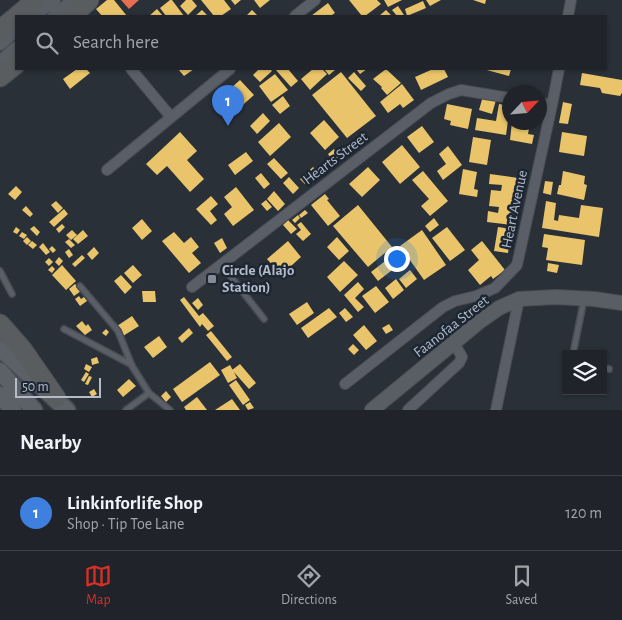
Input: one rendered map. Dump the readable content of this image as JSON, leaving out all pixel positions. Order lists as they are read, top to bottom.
{
  "streets": {
    "main road": ["Faanofaa Street"],
    "street": ["Hearts Street", "Heart Avenue"]
  },
  "places": {
    "transit": ["Circle (Alajo Station)"]
  },
  "scale_bar": "50 m",
  "north": "top right",
  "page": {
    "search": "Search here",
    "pins": "1",
    "scale": "50 m",
    "heading": "Nearby",
    "list": [
      {
        "mark": "1",
        "name": "Linkinforlife Shop",
        "note": "Shop · Tip Toe Lane",
        "value": "120 m"
      }
    ],
    "nav": ["Map", "Directions", "Saved"]
  }
}
